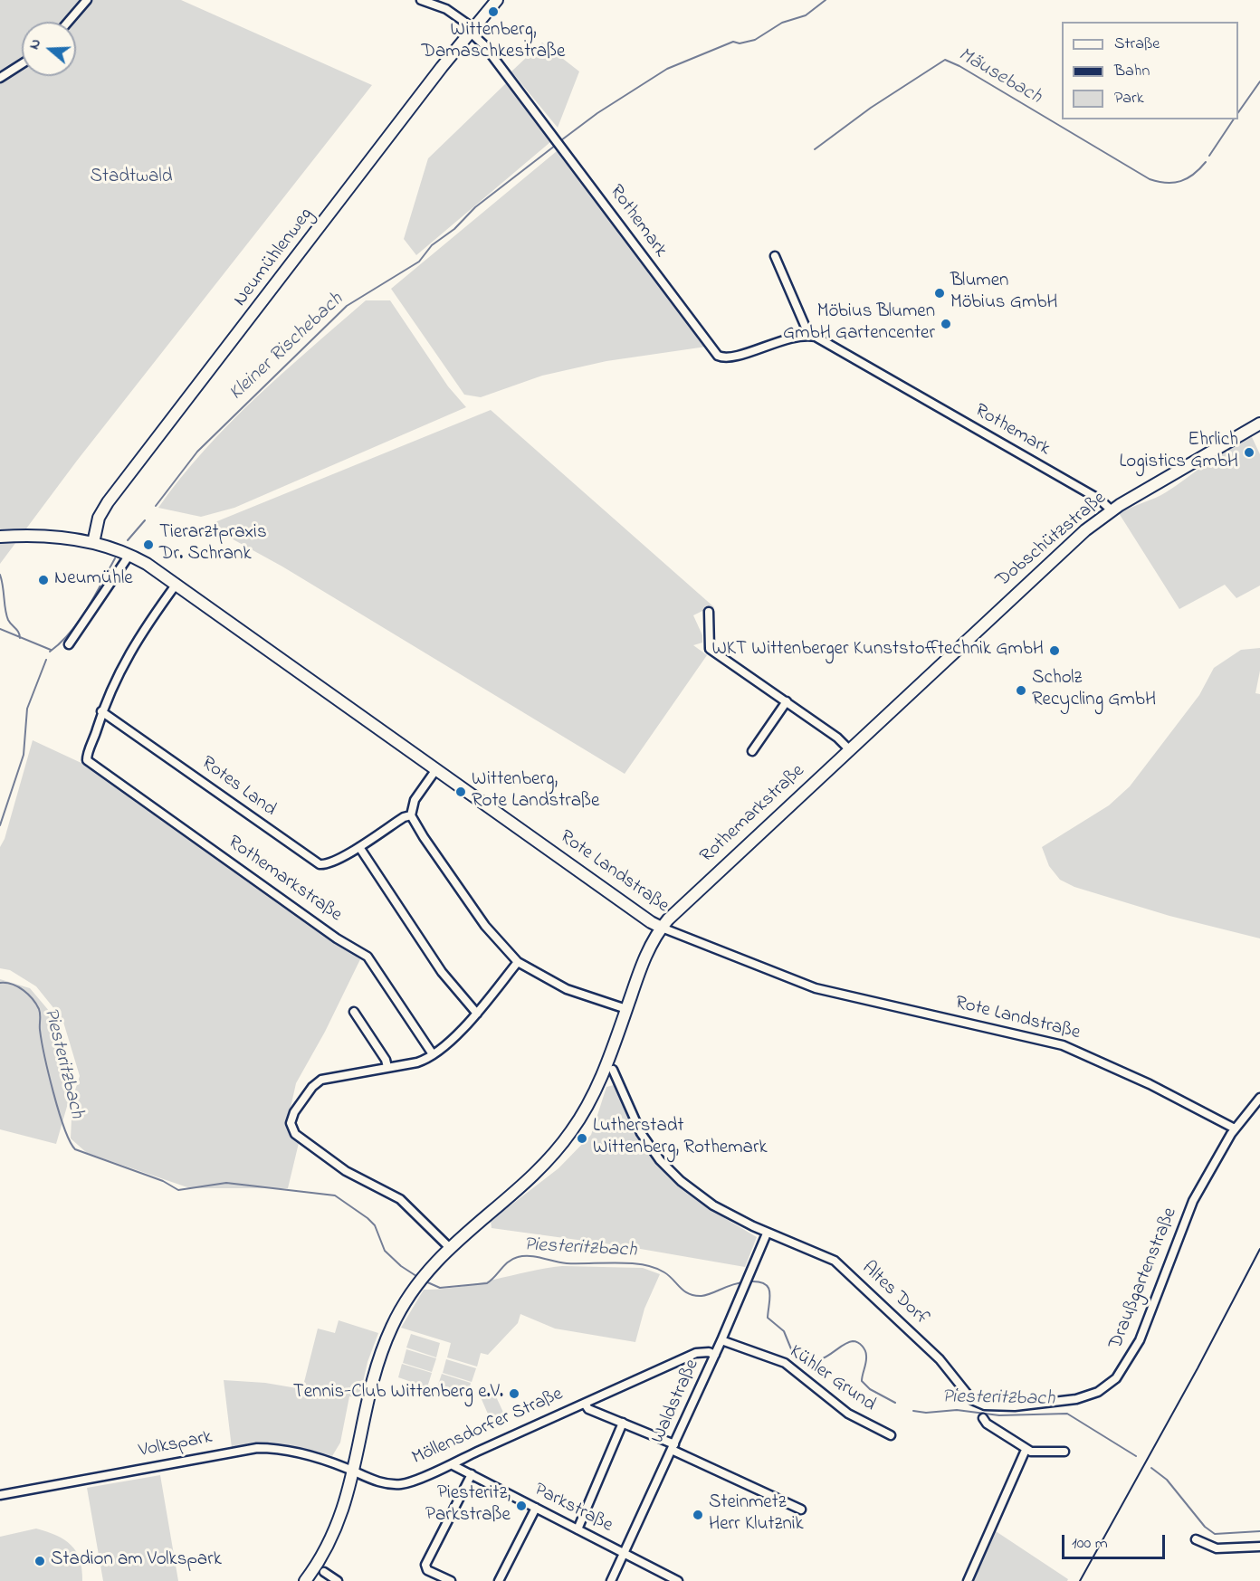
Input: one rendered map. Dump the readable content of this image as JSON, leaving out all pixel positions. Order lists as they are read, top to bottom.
{
  "streets": {
    "street": [
      "Rothemark",
      "Neumühlenweg",
      "Dobschützstraße",
      "Rotes Land",
      "Rothemarkstraße",
      "Rote Landstraße",
      "Draußgartenstraße",
      "Altes Dorf",
      "Kühler Grund",
      "Waldstraße",
      "Möllensdorfer Straße",
      "Volkspark",
      "Parkstraße"
    ]
  },
  "crossings": [
    ["Rothemark", "Neumühlenweg"],
    ["Rothemark", "Dobschützstraße"],
    ["Neumühlenweg", "Rote Landstraße"],
    ["Dobschützstraße", "Rothemarkstraße"],
    ["Rotes Land", "Rothemarkstraße"],
    ["Rothemarkstraße", "Rote Landstraße"],
    ["Rothemarkstraße", "Möllensdorfer Straße"],
    ["Rothemarkstraße", "Volkspark"],
    ["Rote Landstraße", "Draußgartenstraße"],
    ["Draußgartenstraße", "Altes Dorf"],
    ["Altes Dorf", "Waldstraße"],
    ["Kühler Grund", "Waldstraße"],
    ["Waldstraße", "Möllensdorfer Straße"],
    ["Waldstraße", "Parkstraße"],
    ["Möllensdorfer Straße", "Volkspark"],
    ["Möllensdorfer Straße", "Parkstraße"]
  ],
  "water": ["Mäusebach", "Kleiner Rischebach", "Piesteritzbach"],
  "parks": ["Stadtwald"],
  "places": [
    "Wittenberg, Damaschkestraße",
    "Blumen Möbius GmbH",
    "Möbius Blumen GmbH Gartencenter",
    "Ehrlich Logistics GmbH",
    "Tierarztpraxis Dr. Schrank",
    "Neumühle",
    "WKT Wittenberger Kunststofftechnik GmbH",
    "Scholz Recycling GmbH",
    "Wittenberg, Rote Landstraße",
    "Lutherstadt Wittenberg, Rothemark",
    "Tennis-Club Wittenberg e.V.",
    "Piesteritz, Parkstraße",
    "Steinmetz Herr Klutznik",
    "Stadion am Volkspark"
  ],
  "legend": ["Straße", "Bahn", "Park"],
  "scale_bar": "100 m",
  "north": "left"
}
